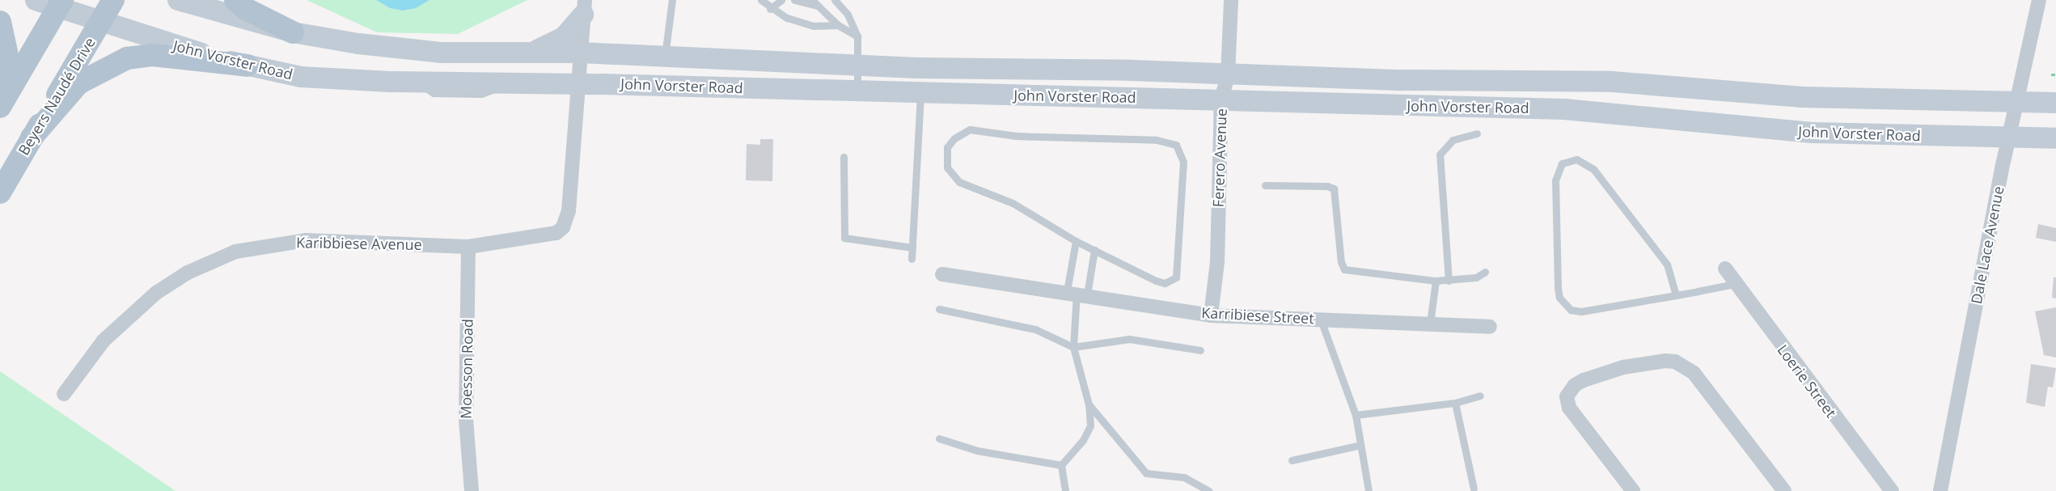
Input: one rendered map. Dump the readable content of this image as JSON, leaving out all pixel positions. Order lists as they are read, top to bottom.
{
  "streets": {
    "main road": ["John Vorster Road", "Beyers Naudé Drive"],
    "street": [
      "Ferero Avenue",
      "Karibbiese Avenue",
      "Dale Lace Avenue",
      "Karribiese Street",
      "Moesson Road",
      "Loerie Street"
    ]
  },
  "crossings": [
    ["John Vorster Road", "Beyers Naudé Drive"],
    ["John Vorster Road", "Ferero Avenue"],
    ["John Vorster Road", "Karibbiese Avenue"],
    ["John Vorster Road", "Dale Lace Avenue"],
    ["Ferero Avenue", "Karribiese Street"],
    ["Karibbiese Avenue", "Moesson Road"]
  ]
}
